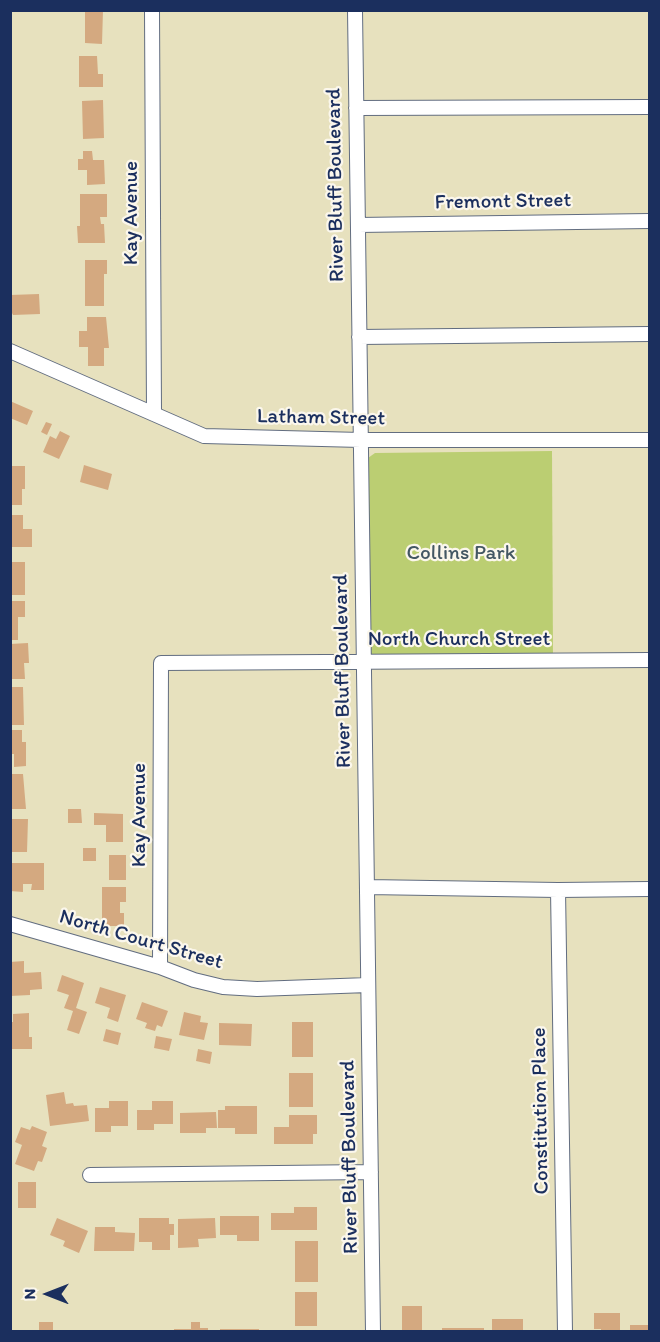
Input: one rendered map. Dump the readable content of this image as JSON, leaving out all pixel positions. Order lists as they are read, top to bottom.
{
  "streets": {
    "street": [
      "River Bluff Boulevard",
      "Fremont Street",
      "Kay Avenue",
      "Latham Street",
      "North Church Street",
      "North Court Street",
      "Constitution Place"
    ]
  },
  "crossings": [
    ["River Bluff Boulevard", "Fremont Street"],
    ["River Bluff Boulevard", "Latham Street"],
    ["River Bluff Boulevard", "North Church Street"],
    ["River Bluff Boulevard", "North Court Street"],
    ["Kay Avenue", "Latham Street"],
    ["Kay Avenue", "North Church Street"],
    ["Kay Avenue", "North Court Street"]
  ],
  "parks": ["Collins Park"],
  "north": "left"
}
